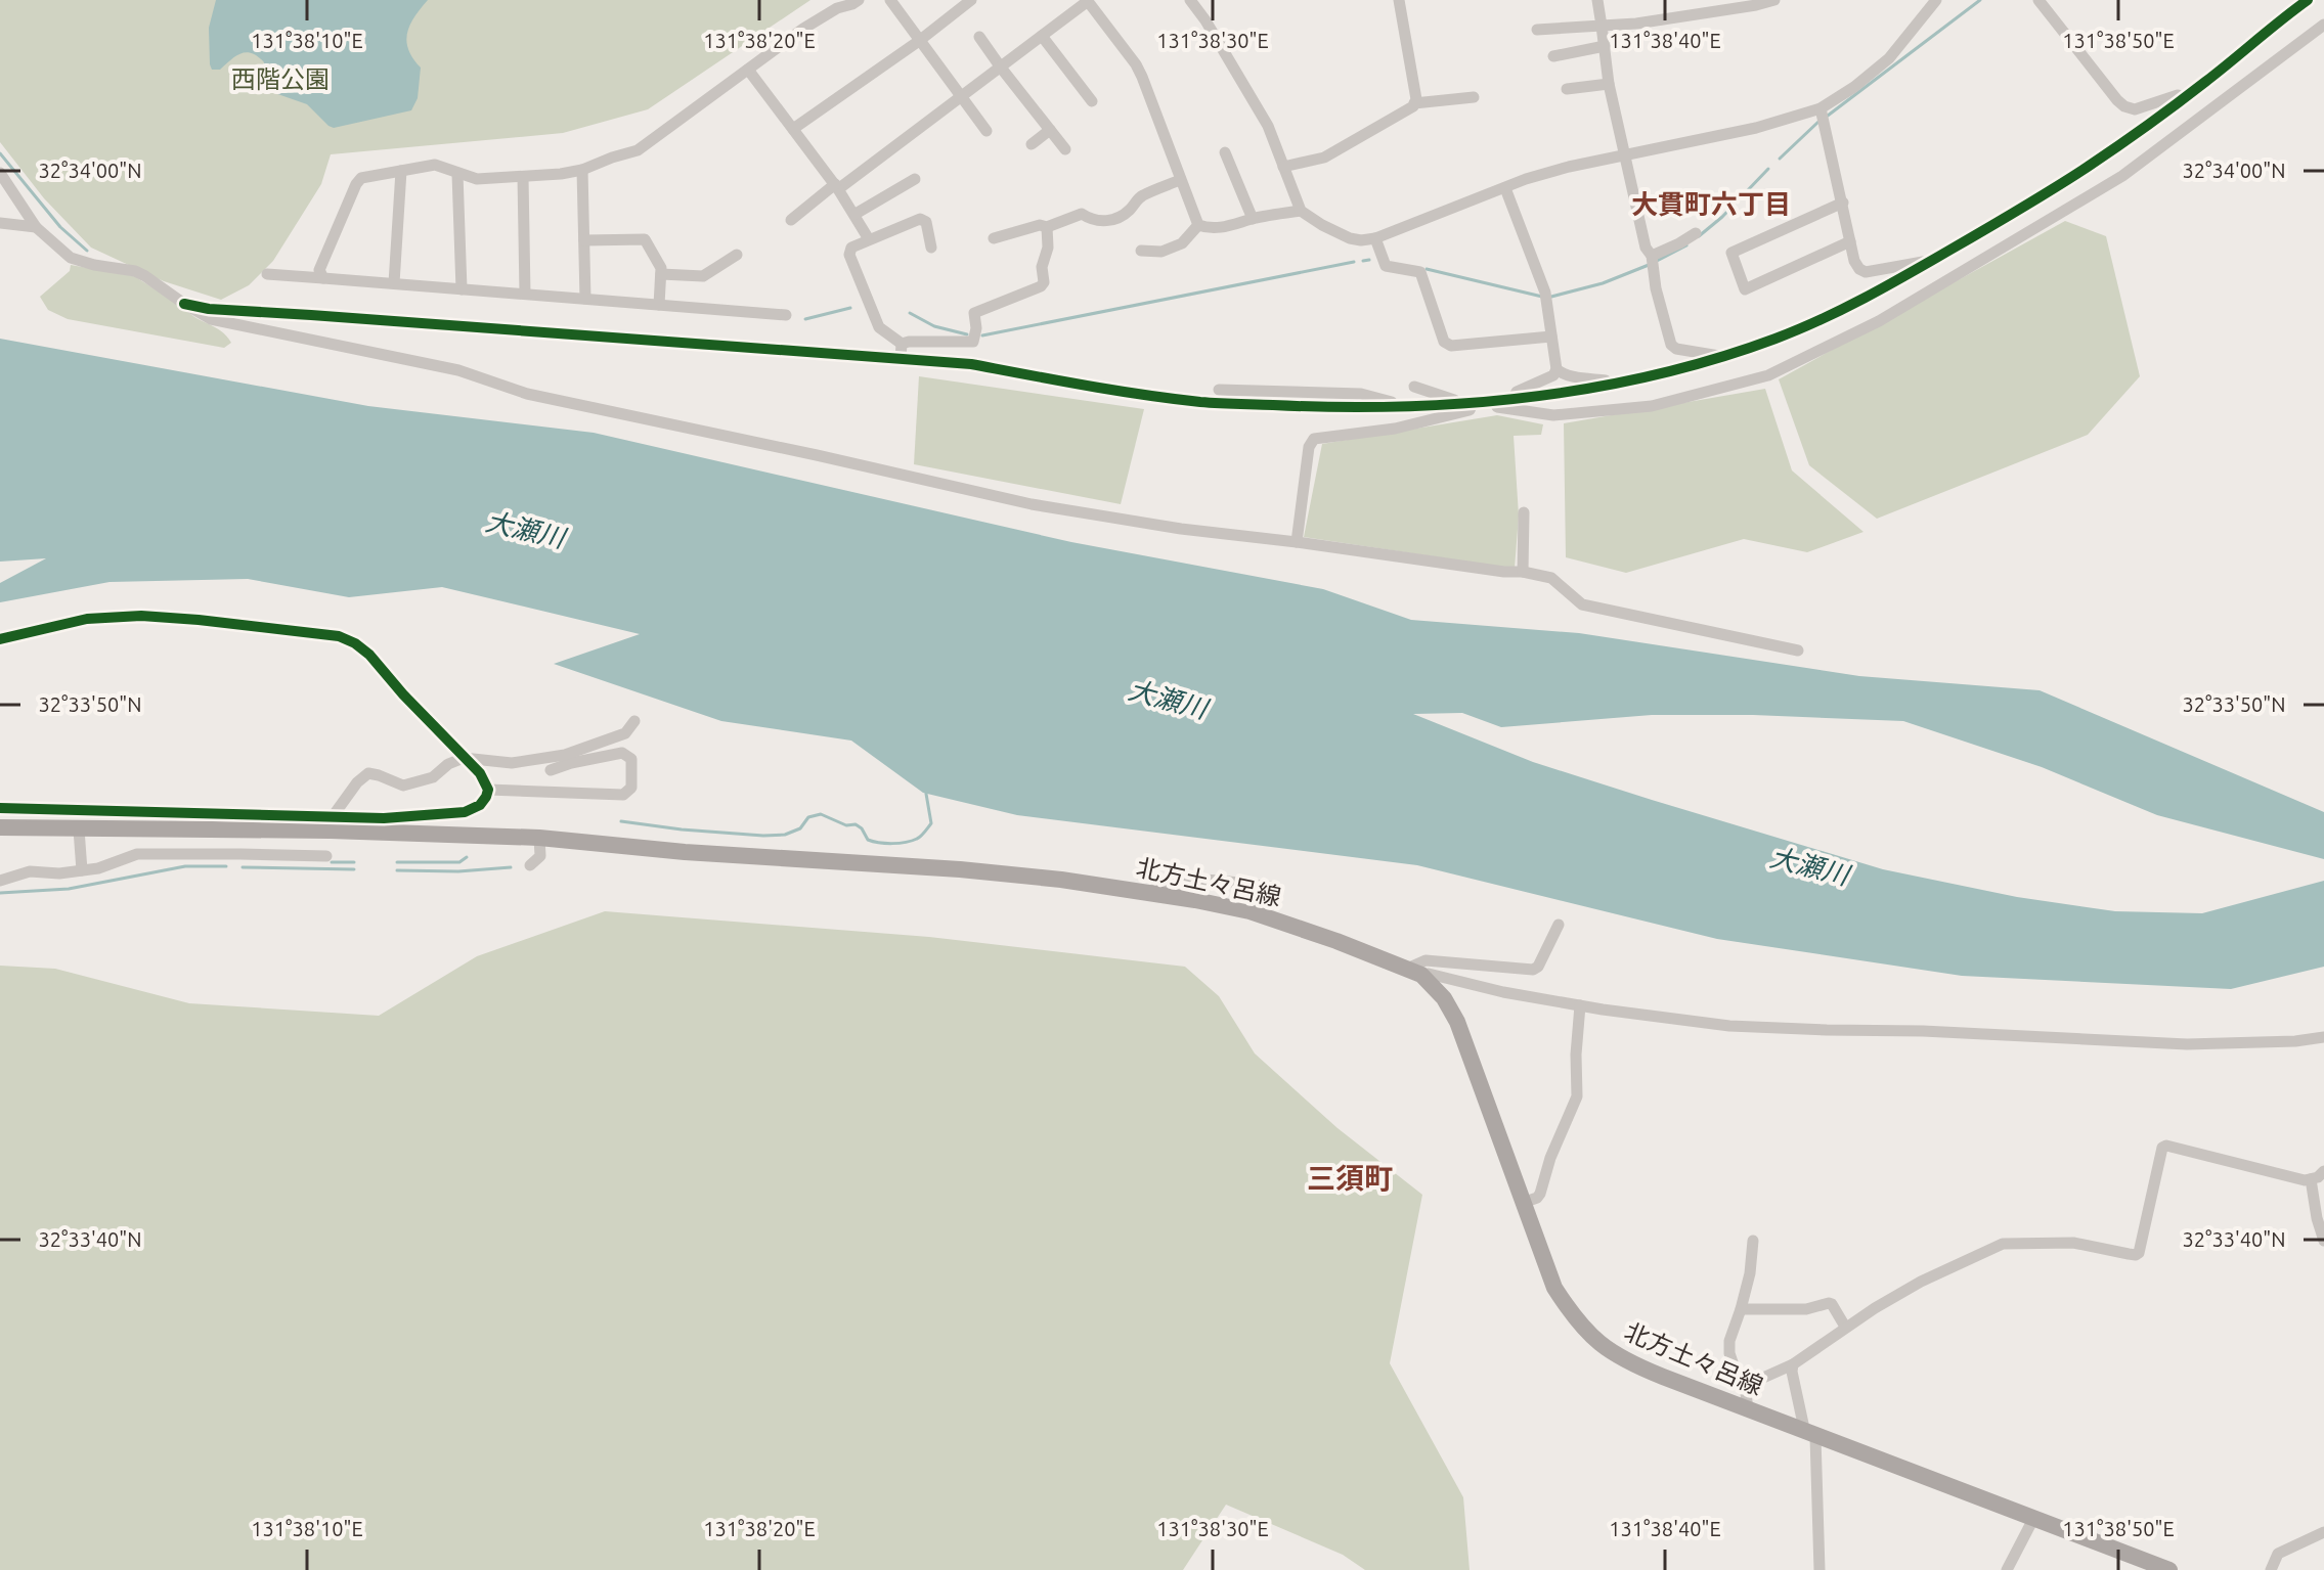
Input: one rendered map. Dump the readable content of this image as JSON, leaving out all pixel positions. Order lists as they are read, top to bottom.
{
  "streets": {
    "main road": ["北方土々呂線"]
  },
  "districts": ["大貫町六丁目", "三須町"],
  "water": ["大瀬川"],
  "parks": ["西階公園"],
  "coordinates": [
    "131°38'10\"E",
    "131°38'20\"E",
    "131°38'30\"E",
    "131°38'40\"E",
    "131°38'50\"E",
    "32°34'00\"N",
    "32°33'50\"N",
    "32°33'40\"N"
  ]
}
